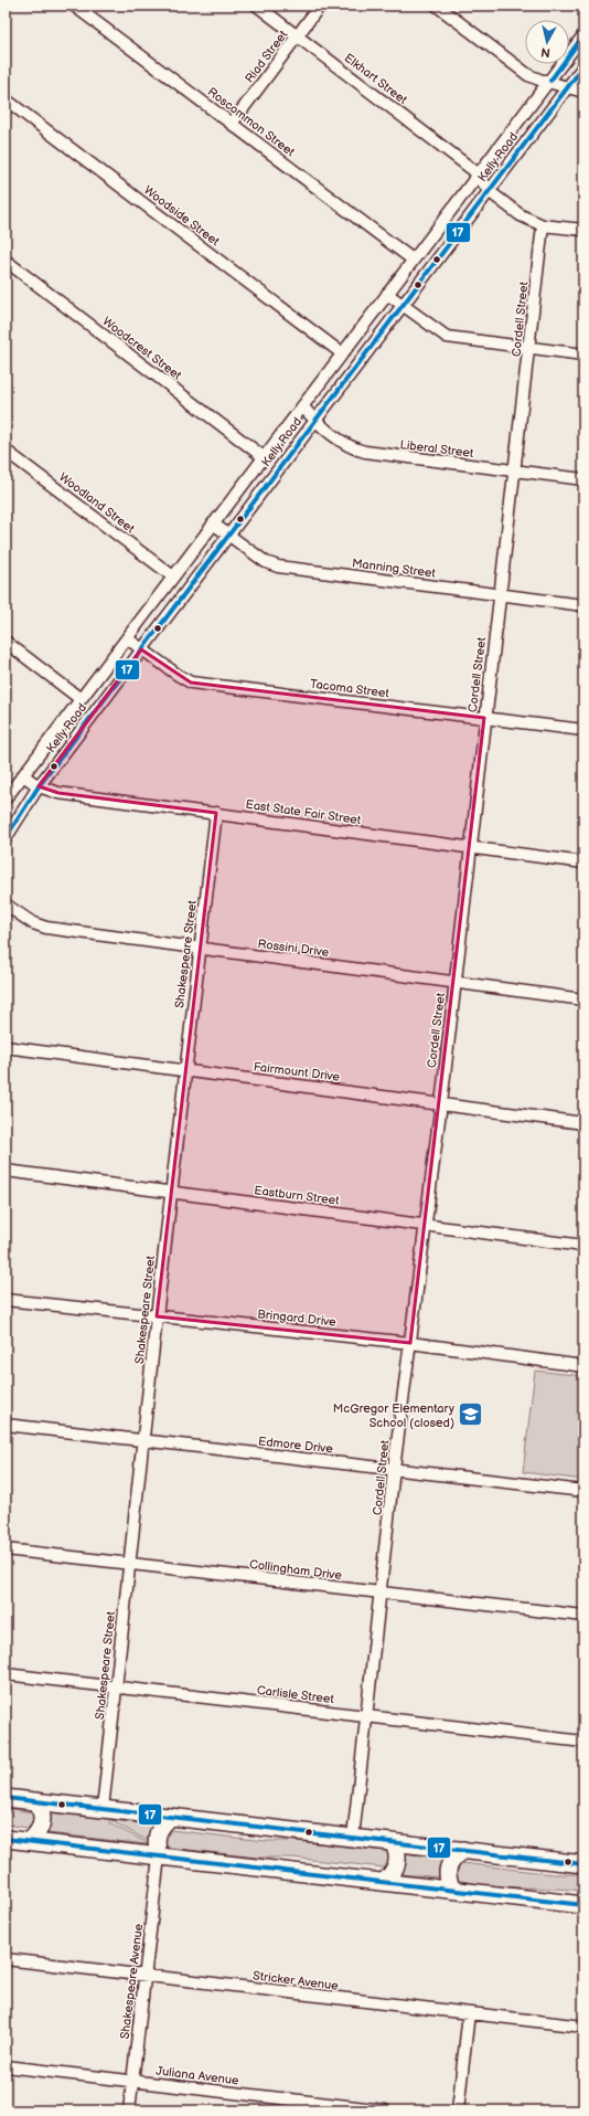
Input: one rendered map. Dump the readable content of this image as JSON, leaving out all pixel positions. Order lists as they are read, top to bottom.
{
  "streets": {
    "street": [
      "Riad Street",
      "Elkhart Street",
      "Roscommon Street",
      "Kelly Road",
      "Woodside Street",
      "Cordell Street",
      "Woodcrest Street",
      "Liberal Street",
      "Woodland Street",
      "Manning Street",
      "Tacoma Street",
      "East State Fair Street",
      "Rossini Drive",
      "Shakespeare Street",
      "Fairmount Drive",
      "Eastburn Street",
      "Bringard Drive",
      "Edmore Drive",
      "Collingham Drive",
      "Carlisle Street",
      "Stricker Avenue",
      "Shakespeare Avenue",
      "Juliana Avenue"
    ]
  },
  "crossings": [
    ["Riad Street", "Elkhart Street"],
    ["Riad Street", "Roscommon Street"],
    ["Elkhart Street", "Kelly Road"],
    ["Elkhart Street", "Cordell Street"],
    ["Roscommon Street", "Kelly Road"],
    ["Kelly Road", "Woodside Street"],
    ["Kelly Road", "Woodcrest Street"],
    ["Kelly Road", "Liberal Street"],
    ["Kelly Road", "Woodland Street"],
    ["Kelly Road", "Manning Street"],
    ["Kelly Road", "Tacoma Street"],
    ["Kelly Road", "East State Fair Street"],
    ["Cordell Street", "Liberal Street"],
    ["Cordell Street", "Manning Street"],
    ["Cordell Street", "Tacoma Street"],
    ["Cordell Street", "East State Fair Street"],
    ["Cordell Street", "Rossini Drive"],
    ["Cordell Street", "Fairmount Drive"],
    ["Cordell Street", "Eastburn Street"],
    ["Cordell Street", "Bringard Drive"],
    ["Cordell Street", "Edmore Drive"],
    ["Cordell Street", "Collingham Drive"],
    ["Cordell Street", "Carlisle Street"],
    ["East State Fair Street", "Shakespeare Street"],
    ["Rossini Drive", "Shakespeare Street"],
    ["Shakespeare Street", "Fairmount Drive"],
    ["Shakespeare Street", "Eastburn Street"],
    ["Shakespeare Street", "Bringard Drive"],
    ["Shakespeare Street", "Edmore Drive"],
    ["Shakespeare Street", "Collingham Drive"],
    ["Shakespeare Street", "Carlisle Street"],
    ["Stricker Avenue", "Shakespeare Avenue"],
    ["Shakespeare Avenue", "Juliana Avenue"]
  ],
  "places": {
    "school or university": ["McGregor Elementary School (closed)"]
  },
  "lines": ["transit line 17"],
  "north": "bottom"
}
